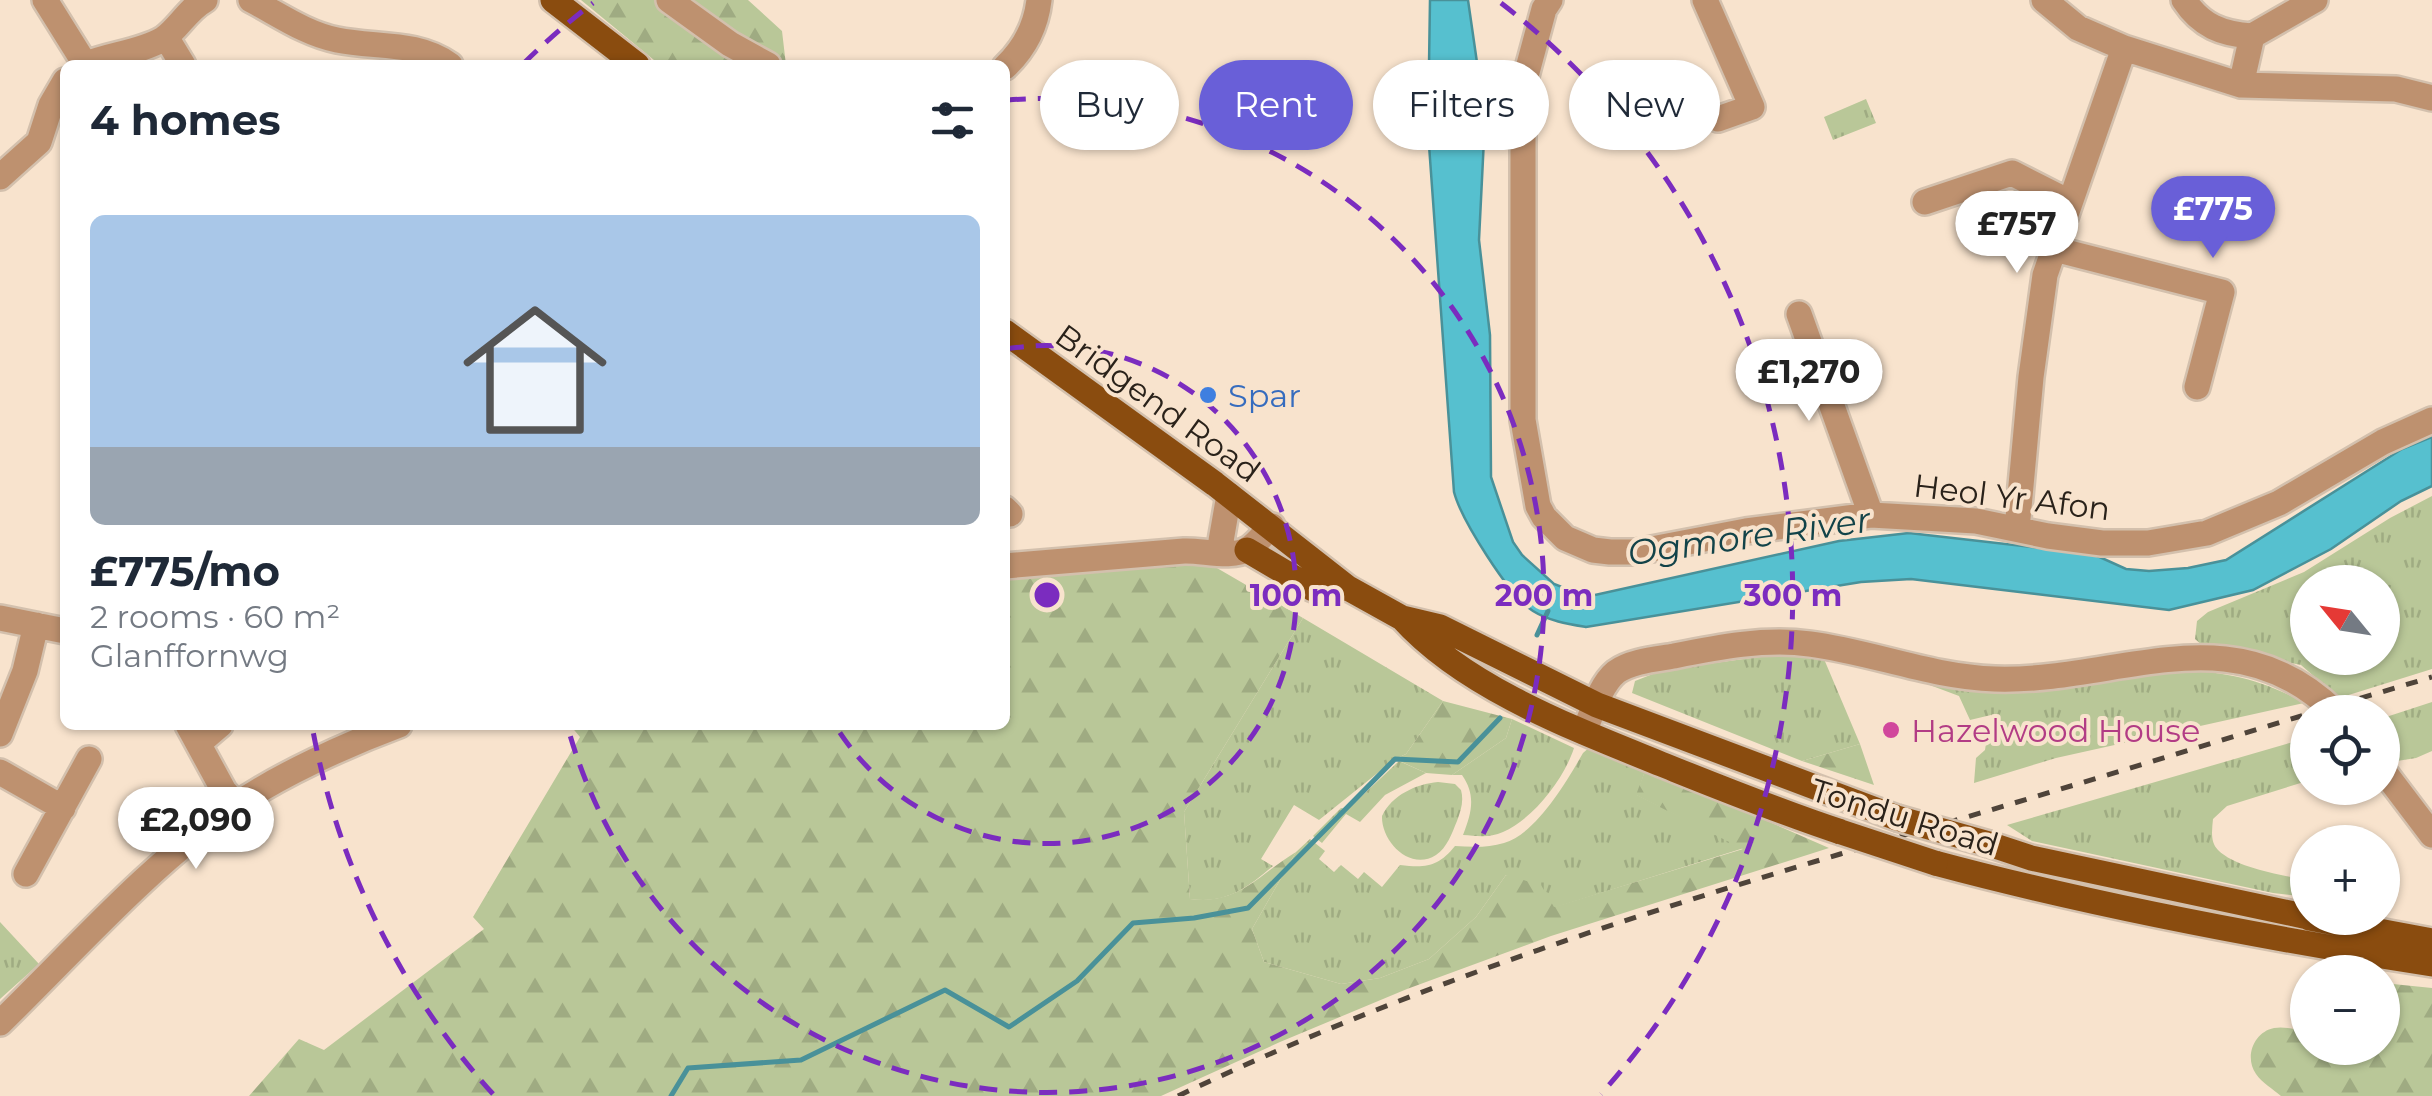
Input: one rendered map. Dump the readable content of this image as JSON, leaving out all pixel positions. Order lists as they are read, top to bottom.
{
  "streets": {
    "main road": ["Bridgend Road", "Tondu Road"],
    "street": ["Heol Yr Afon"]
  },
  "crossings": [
    ["Bridgend Road", "Tondu Road"]
  ],
  "water": ["Ogmore River"],
  "places": ["Spar", "Hazelwood House"],
  "north": "top left",
  "page": {
    "chip": [
      "Buy",
      "Rent",
      "Filters",
      "New"
    ],
    "heading": "4 homes",
    "price": [
      "£775",
      "£757",
      "£1,270",
      "£2,090"
    ],
    "list": [
      {
        "name": "£775/mo",
        "note": "2 rooms · 60 m² · Glanffornwg"
      }
    ],
    "map_buttons": ["+", "−"]
  },
  "rings": ["100 m", "200 m", "300 m"]
}
